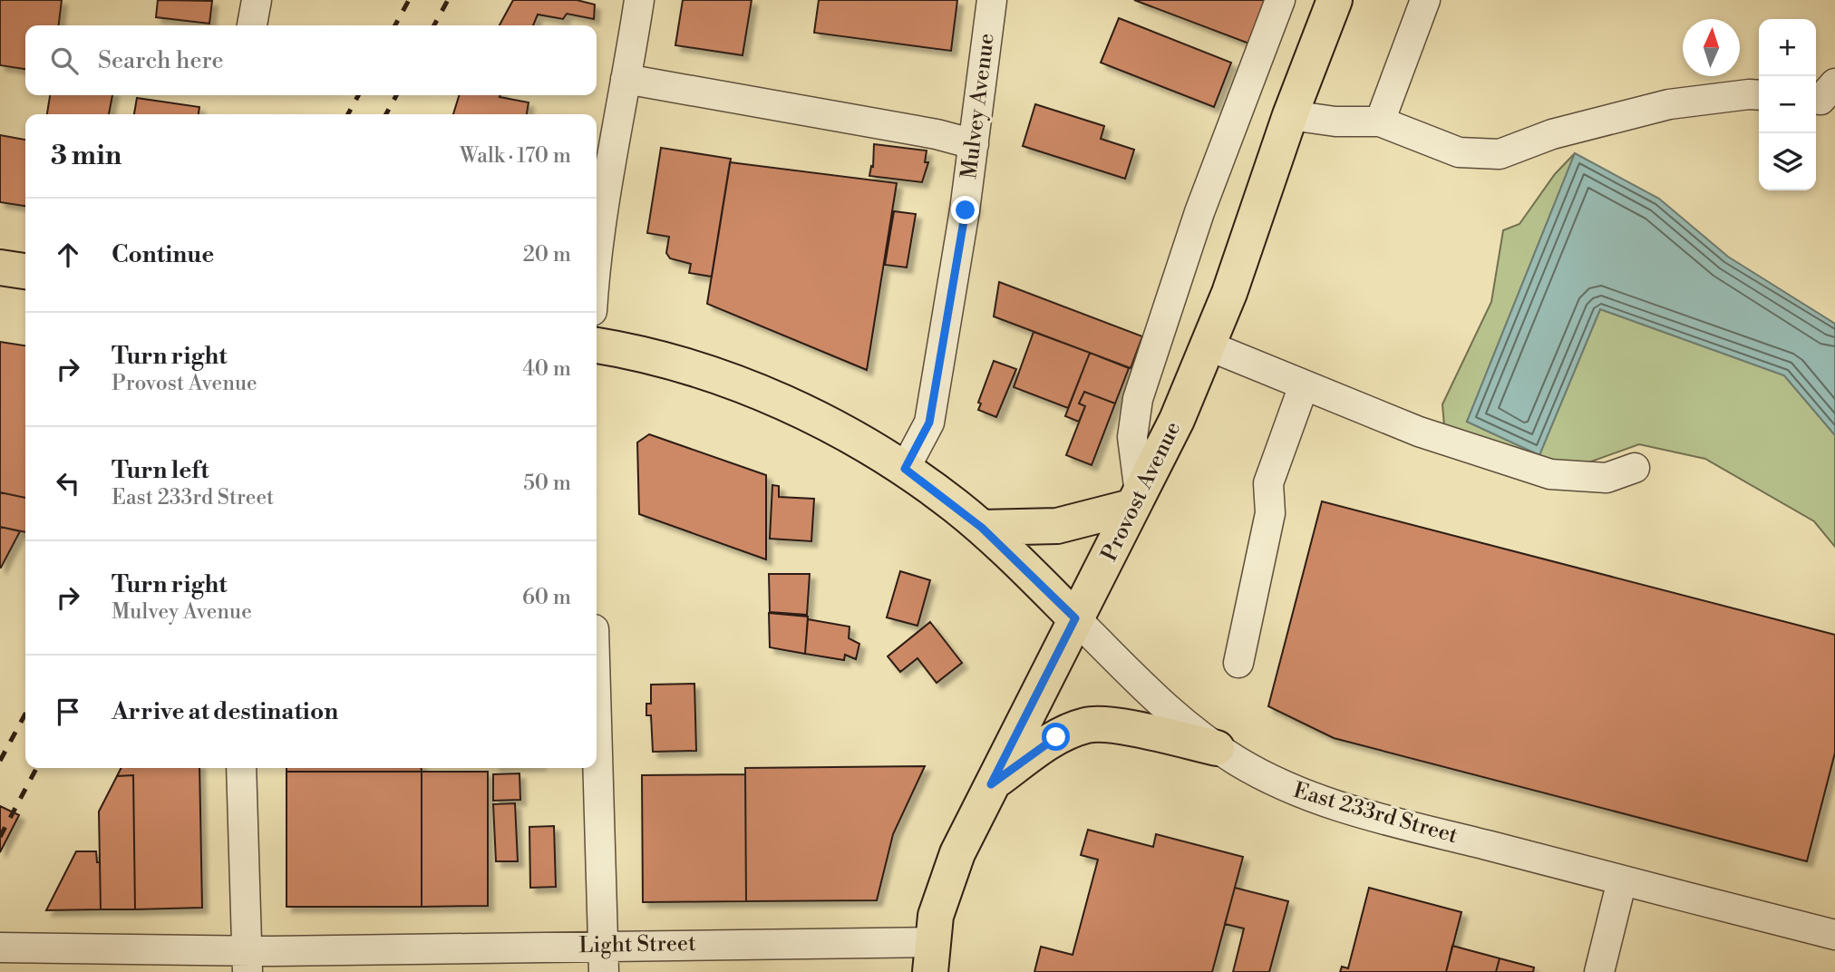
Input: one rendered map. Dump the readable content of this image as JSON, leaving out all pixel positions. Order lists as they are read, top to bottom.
{
  "streets": {
    "main road": ["Provost Avenue", "East 233rd Street"],
    "street": ["Mulvey Avenue", "Light Street"]
  },
  "crossings": [
    ["Mulvey Avenue", "East 233rd Street"],
    ["Provost Avenue", "East 233rd Street"],
    ["Provost Avenue", "Light Street"]
  ],
  "north": "top",
  "page": {
    "map_buttons": ["+", "−"],
    "search": "Search here",
    "heading": ["3 min", "Walk · 170 m"],
    "list": [
      ["Continue", "20 m"],
      ["Turn right", "Provost Avenue", "40 m"],
      ["Turn left", "East 233rd Street", "50 m"],
      ["Turn right", "Mulvey Avenue", "60 m"],
      "Arrive at destination"
    ]
  }
}
